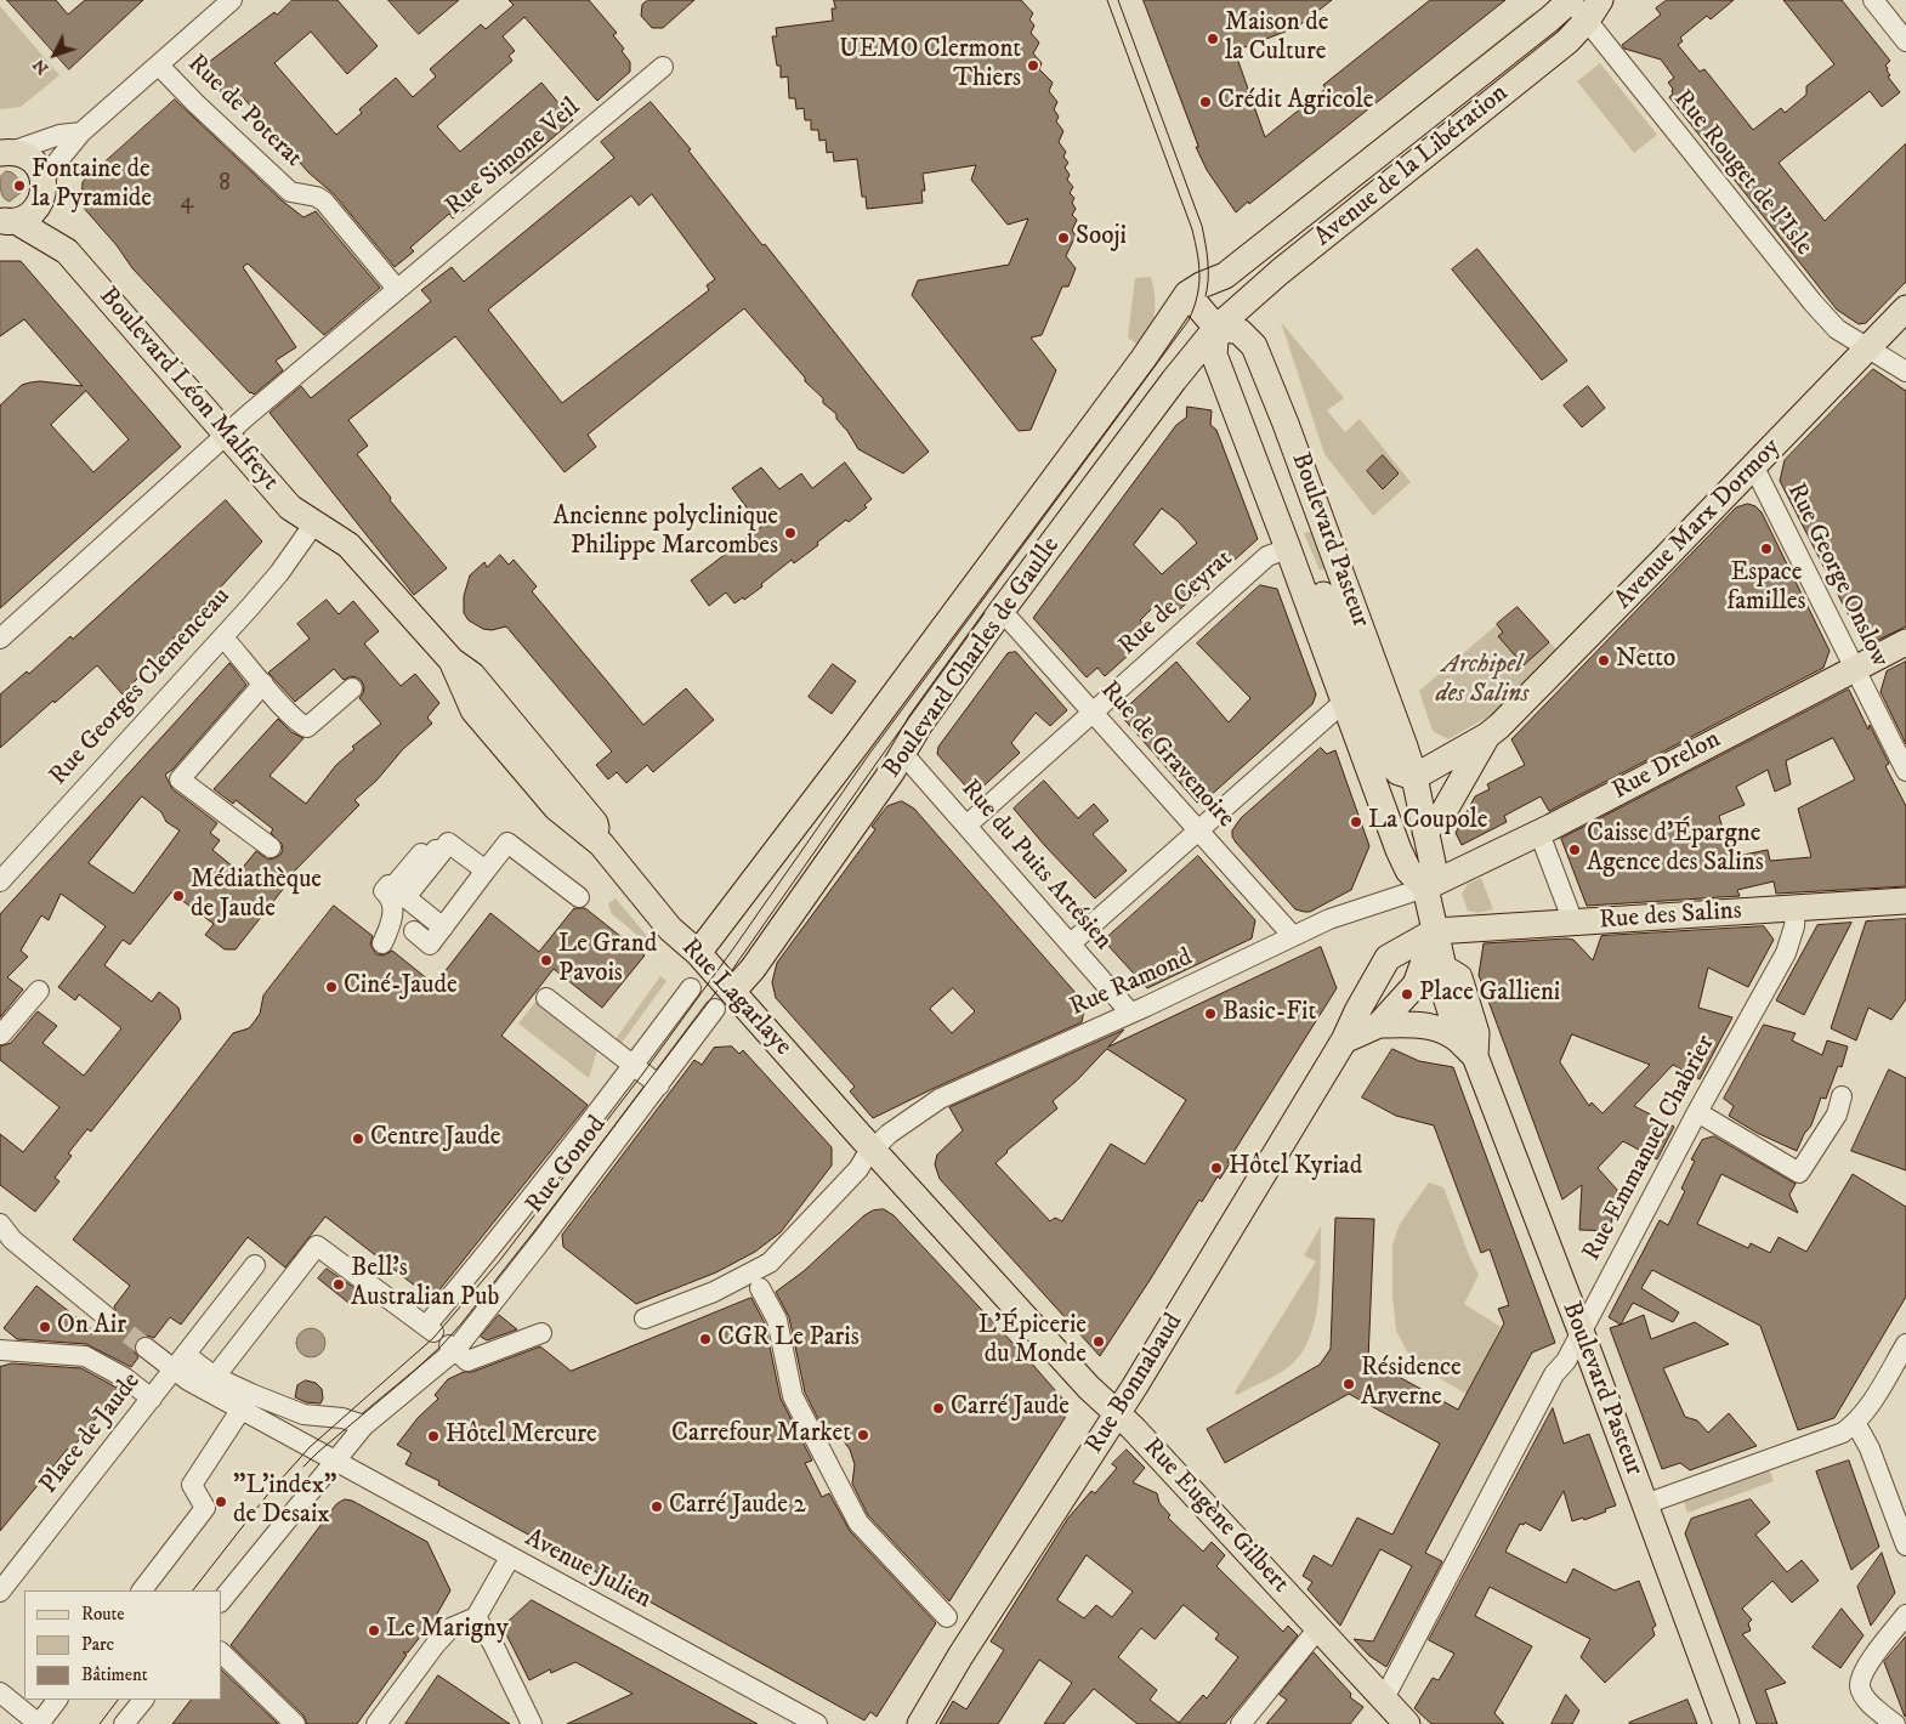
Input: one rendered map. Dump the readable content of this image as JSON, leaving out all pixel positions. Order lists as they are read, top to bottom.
{
  "streets": {
    "main road": [
      "Avenue de la Libération",
      "Boulevard Léon Malfreyt",
      "Avenue Marx Dormoy",
      "Boulevard Pasteur",
      "Boulevard Charles de Gaulle",
      "Rue Drelon",
      "Rue des Salins",
      "Rue Lagarlaye",
      "Rue Bonnabaud",
      "Rue Eugène Gilbert"
    ],
    "street": [
      "Rue de Poterat",
      "Rue Simone Veil",
      "Rue Rouget de l'Isle",
      "Rue George Onslow",
      "Rue de Ceyrat",
      "Rue Georges Clemenceau",
      "Rue de Gravenoire",
      "Rue du Puits Artésien",
      "Rue Ramond",
      "Rue Emmanuel Chabrier",
      "Rue Gonod",
      "Place de Jaude",
      "Avenue Julien"
    ]
  },
  "crossings": [
    ["Rue de Poterat", "Rue Simone Veil"],
    ["Rue Simone Veil", "Boulevard Léon Malfreyt"],
    ["Avenue de la Libération", "Rue Rouget de l'Isle"],
    ["Avenue de la Libération", "Boulevard Pasteur"],
    ["Avenue de la Libération", "Boulevard Charles de Gaulle"],
    ["Rue Rouget de l'Isle", "Avenue Marx Dormoy"],
    ["Boulevard Léon Malfreyt", "Rue Georges Clemenceau"],
    ["Boulevard Léon Malfreyt", "Rue Lagarlaye"],
    ["Avenue Marx Dormoy", "Boulevard Pasteur"],
    ["Avenue Marx Dormoy", "Rue George Onslow"],
    ["Boulevard Pasteur", "Rue de Ceyrat"],
    ["Boulevard Pasteur", "Boulevard Charles de Gaulle"],
    ["Boulevard Pasteur", "Rue Drelon"],
    ["Boulevard Pasteur", "Rue des Salins"],
    ["Boulevard Pasteur", "Rue Ramond"],
    ["Boulevard Pasteur", "Rue Emmanuel Chabrier"],
    ["Boulevard Pasteur", "Rue Bonnabaud"],
    ["Rue George Onslow", "Rue Drelon"],
    ["Rue de Ceyrat", "Rue de Gravenoire"],
    ["Rue de Ceyrat", "Rue du Puits Artésien"],
    ["Boulevard Charles de Gaulle", "Rue de Gravenoire"],
    ["Boulevard Charles de Gaulle", "Rue du Puits Artésien"],
    ["Boulevard Charles de Gaulle", "Rue Lagarlaye"],
    ["Boulevard Charles de Gaulle", "Rue Gonod"],
    ["Rue Georges Clemenceau", "Rue Lagarlaye"],
    ["Rue de Gravenoire", "Rue Ramond"],
    ["Rue Drelon", "Rue Ramond"],
    ["Rue du Puits Artésien", "Rue Ramond"],
    ["Rue des Salins", "Rue Emmanuel Chabrier"],
    ["Rue des Salins", "Rue Bonnabaud"],
    ["Rue Ramond", "Rue Lagarlaye"],
    ["Rue Ramond", "Rue Eugène Gilbert"],
    ["Rue Lagarlaye", "Rue Gonod"],
    ["Rue Lagarlaye", "Rue Eugène Gilbert"],
    ["Rue Emmanuel Chabrier", "Rue Eugène Gilbert"],
    ["Rue Gonod", "Place de Jaude"],
    ["Rue Gonod", "Avenue Julien"],
    ["Rue Bonnabaud", "Rue Eugène Gilbert"],
    ["Place de Jaude", "Avenue Julien"]
  ],
  "parks": ["Archipel des Salins"],
  "places": [
    "Maison de la Culture",
    "UEMO Clermont Thiers",
    "Crédit Agricole",
    "Fontaine de la Pyramide",
    "Sooji",
    "Ancienne polyclinique Philippe Marcombes",
    "Espace familles",
    "Netto",
    "La Coupole",
    "Caisse d'Épargne Agence des Salins",
    "Médiathèque de Jaude",
    "Le Grand Pavois",
    "Ciné-Jaude",
    "Place Gallieni",
    "Basic-Fit",
    "Centre Jaude",
    "Hôtel Kyriad",
    "Bell's Australian Pub",
    "On Air",
    "CGR Le Paris",
    "L'Épicerie du Monde",
    "Résidence Arverne",
    "Carré Jaude",
    "Carrefour Market",
    "Hôtel Mercure",
    "\"L'index\" de Desaix",
    "Carré Jaude 2",
    "Le Marigny"
  ],
  "house_numbers": ["8", "4"],
  "legend": ["Route", "Parc", "Bâtiment"],
  "north": "bottom left"
}
